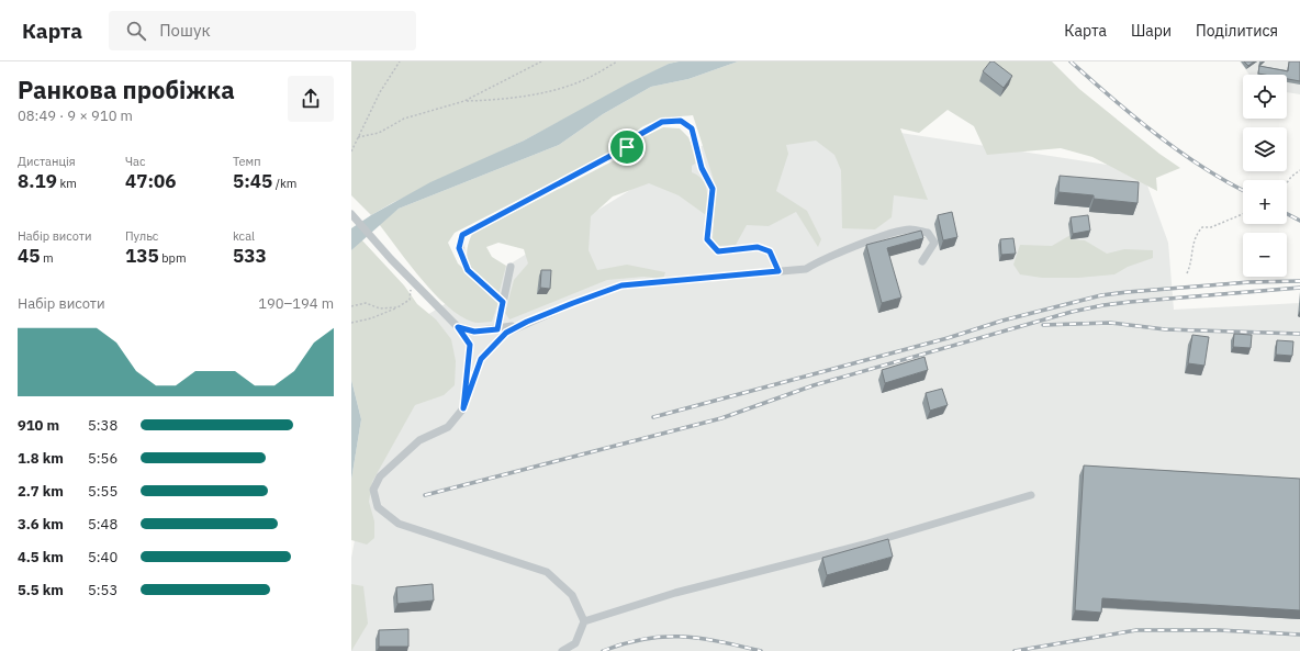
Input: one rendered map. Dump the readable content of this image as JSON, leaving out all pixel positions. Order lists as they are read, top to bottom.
{
  "page": {
    "header": "Карта",
    "search": "Пошук",
    "nav": ["Карта", "Шари", "Поділитися"],
    "heading": ["Ранкова пробіжка", "08:49 · 9 × 910 m"],
    "map_buttons": ["+", "−"],
    "stats": [
      ["Дистанція", "8.19 km"],
      ["Час", "47:06"],
      ["Темп", "5:45 /km"],
      ["Набір висоти", "45 m"],
      ["Пульс", "135 bpm"],
      ["kcal", "533"]
    ],
    "chart": ["Набір висоти", "190–194 m"],
    "list": [
      {
        "name": "910 m",
        "note": "5:38"
      },
      {
        "name": "1.8 km",
        "note": "5:56"
      },
      {
        "name": "2.7 km",
        "note": "5:55"
      },
      {
        "name": "3.6 km",
        "note": "5:48"
      },
      {
        "name": "4.5 km",
        "note": "5:40"
      },
      {
        "name": "5.5 km",
        "note": "5:53"
      }
    ]
  }
}
